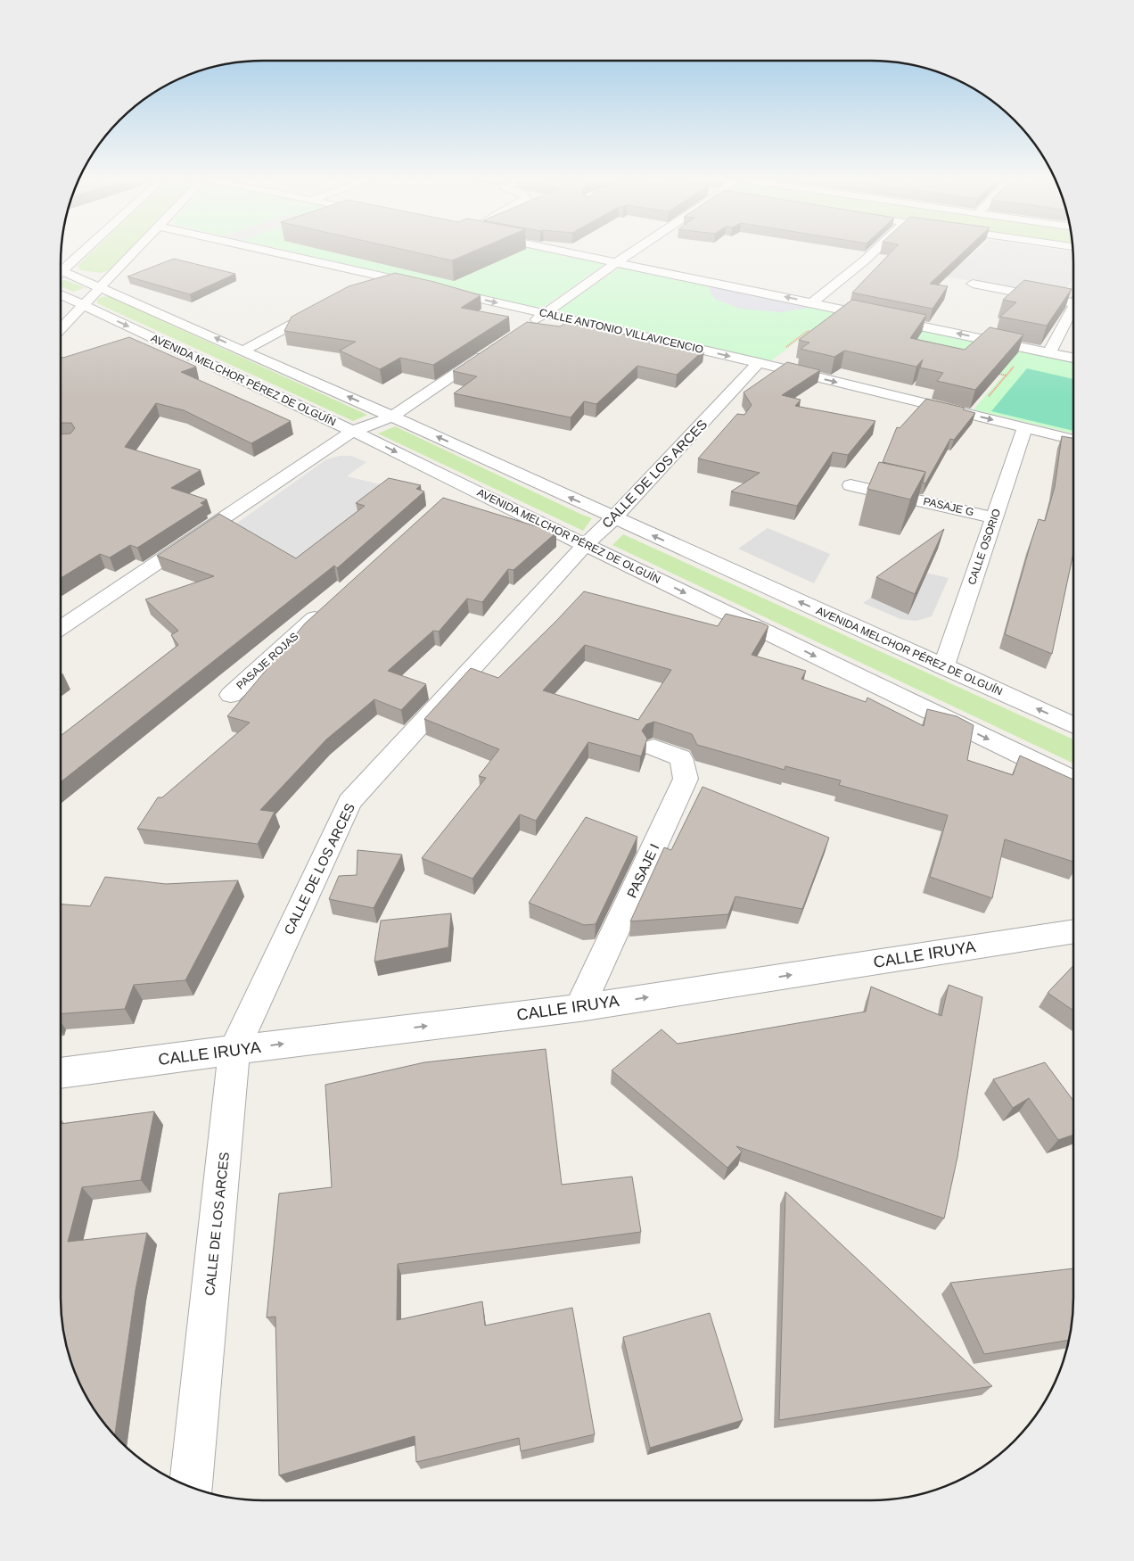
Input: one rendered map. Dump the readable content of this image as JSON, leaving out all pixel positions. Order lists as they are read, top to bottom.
{
  "streets": {
    "street": [
      "CALLE ANTONIO VILLAVICENCIO",
      "AVENIDA MELCHOR PÉREZ DE OLGUÍN",
      "CALLE DE LOS ARCES",
      "PASAJE G",
      "CALLE OSORIO",
      "PASAJE ROJAS",
      "PASAJE I",
      "CALLE IRUYA"
    ]
  },
  "crossings": [
    ["CALLE ANTONIO VILLAVICENCIO", "CALLE DE LOS ARCES"],
    ["CALLE ANTONIO VILLAVICENCIO", "CALLE OSORIO"],
    ["AVENIDA MELCHOR PÉREZ DE OLGUÍN", "CALLE DE LOS ARCES"],
    ["AVENIDA MELCHOR PÉREZ DE OLGUÍN", "CALLE OSORIO"],
    ["CALLE DE LOS ARCES", "CALLE IRUYA"],
    ["PASAJE G", "CALLE OSORIO"],
    ["PASAJE I", "CALLE IRUYA"]
  ],
  "one_way": ["CALLE IRUYA"]
}
